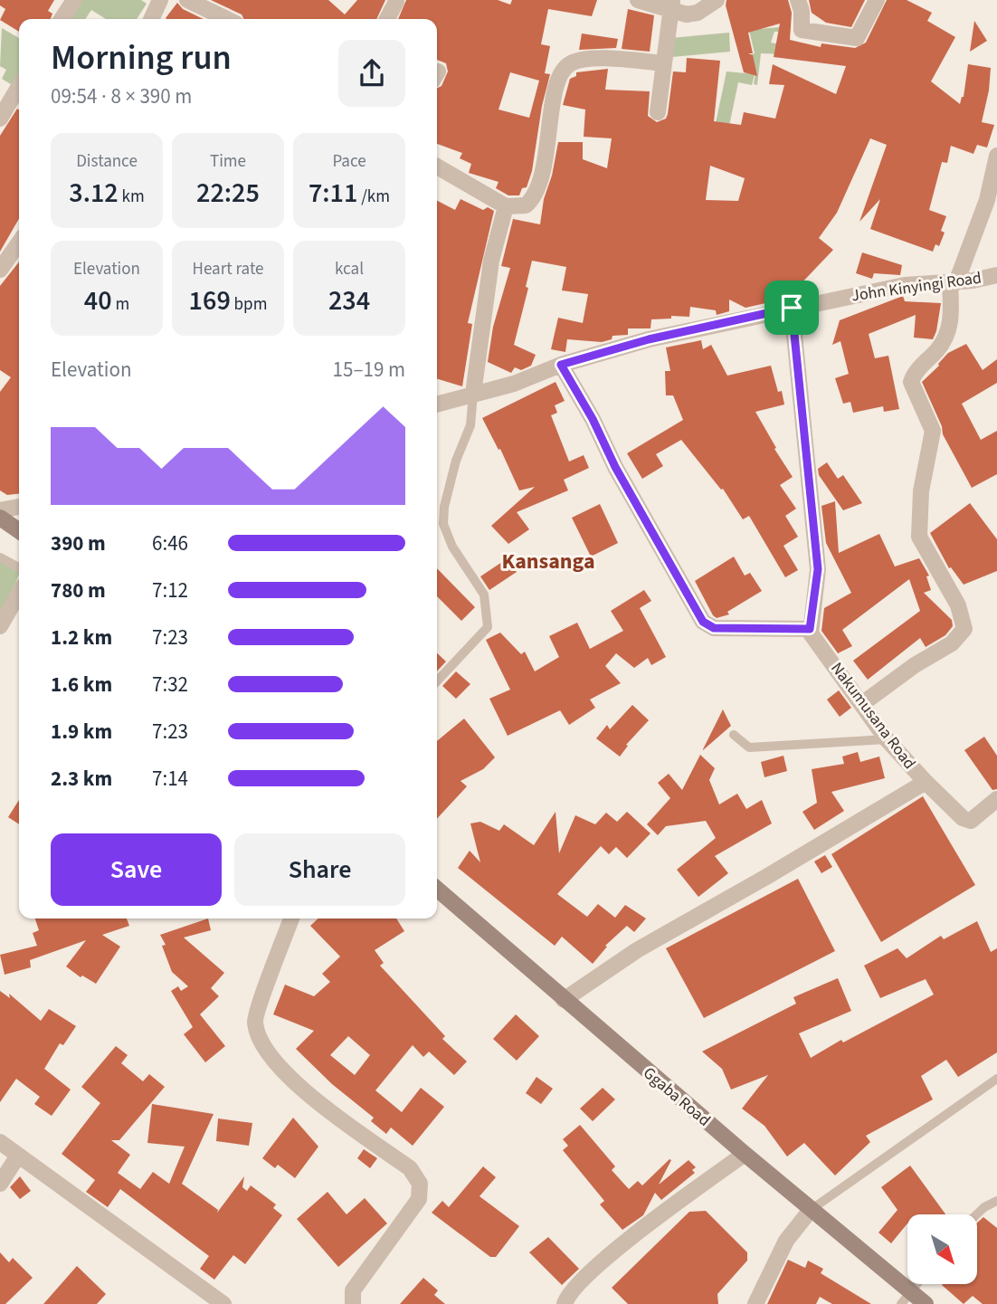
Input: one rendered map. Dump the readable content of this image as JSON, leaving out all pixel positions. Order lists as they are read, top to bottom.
{
  "streets": {
    "main road": ["Ggaba Road"],
    "street": ["John Kinyingi Road", "Nakumusana Road"]
  },
  "crossings": [
    ["Nakumusana Road", "Ggaba Road"]
  ],
  "districts": ["Kansanga"],
  "north": "bottom right",
  "page": {
    "heading": ["Morning run", "09:54 · 8 × 390 m"],
    "stats": [
      ["Distance", "3.12 km"],
      ["Time", "22:25"],
      ["Pace", "7:11 /km"],
      ["Elevation", "40 m"],
      ["Heart rate", "169 bpm"],
      ["kcal", "234"]
    ],
    "chart": ["Elevation", "15–19 m"],
    "list": [
      {
        "name": "390 m",
        "note": "6:46"
      },
      {
        "name": "780 m",
        "note": "7:12"
      },
      {
        "name": "1.2 km",
        "note": "7:23"
      },
      {
        "name": "1.6 km",
        "note": "7:32"
      },
      {
        "name": "1.9 km",
        "note": "7:23"
      },
      {
        "name": "2.3 km",
        "note": "7:14"
      }
    ],
    "buttons": ["Save", "Share"]
  }
}
